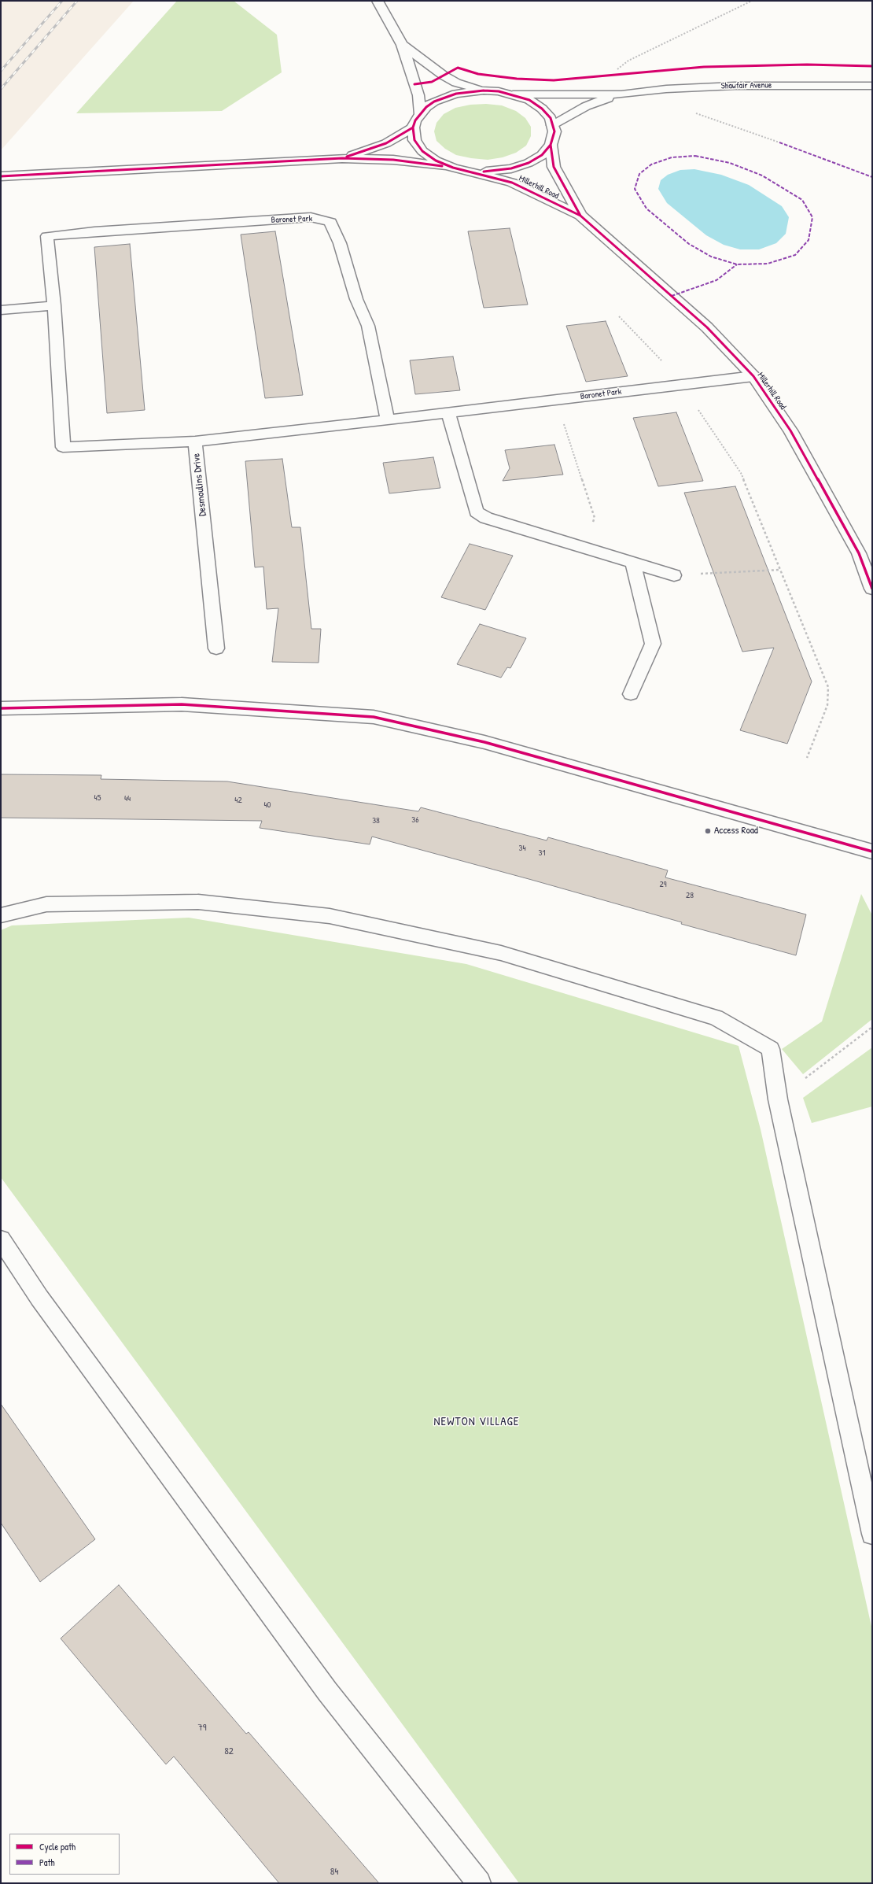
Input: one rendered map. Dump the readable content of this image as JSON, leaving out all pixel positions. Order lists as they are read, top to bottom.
{
  "streets": {
    "street": [
      "Shawfair Avenue",
      "Millerhill Road",
      "Baronet Park",
      "Desmoulins Drive"
    ]
  },
  "crossings": [
    ["Shawfair Avenue", "Millerhill Road"],
    ["Millerhill Road", "Baronet Park"],
    ["Baronet Park", "Desmoulins Drive"]
  ],
  "districts": ["NEWTON VILLAGE"],
  "places": ["Access Road"],
  "house_numbers": [
    "45",
    "44",
    "42",
    "40",
    "36",
    "38",
    "34",
    "31",
    "29",
    "28",
    "79",
    "82",
    "84"
  ],
  "legend": ["Cycle path", "Path"]
}
